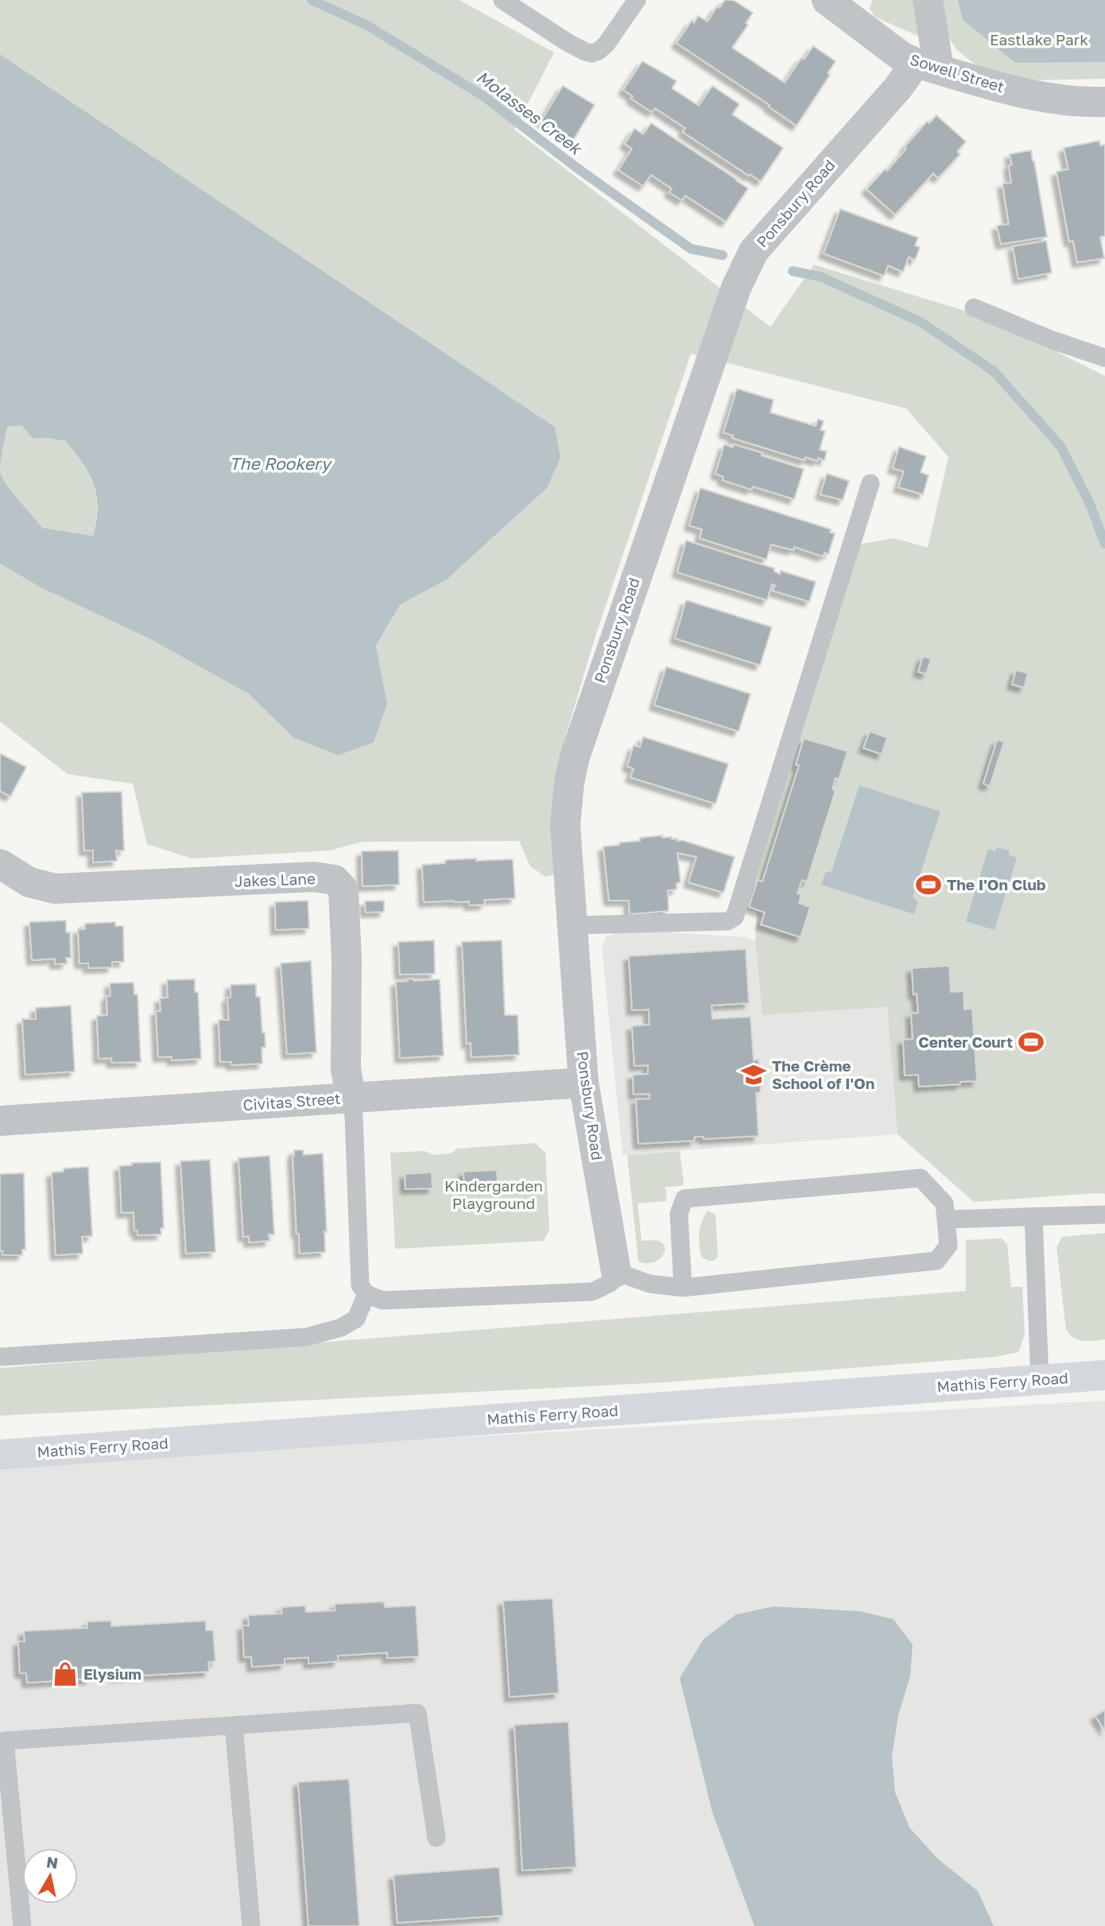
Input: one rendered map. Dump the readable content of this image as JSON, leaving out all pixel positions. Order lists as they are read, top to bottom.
{
  "streets": {
    "main road": ["Mathis Ferry Road"],
    "street": [
      "Sowell Street",
      "Ponsbury Road",
      "Jakes Lane",
      "Civitas Street"
    ]
  },
  "crossings": [
    ["Sowell Street", "Ponsbury Road"],
    ["Ponsbury Road", "Civitas Street"],
    ["Jakes Lane", "Civitas Street"]
  ],
  "water": ["Molasses Creek", "The Rookery"],
  "parks": ["Eastlake Park", "Kindergarden Playground"],
  "places": {
    "sports": ["The I'On Club", "Center Court"],
    "school or university": ["The Crème School of I'On"],
    "shop": ["Elysium"]
  },
  "north": "top"
}
